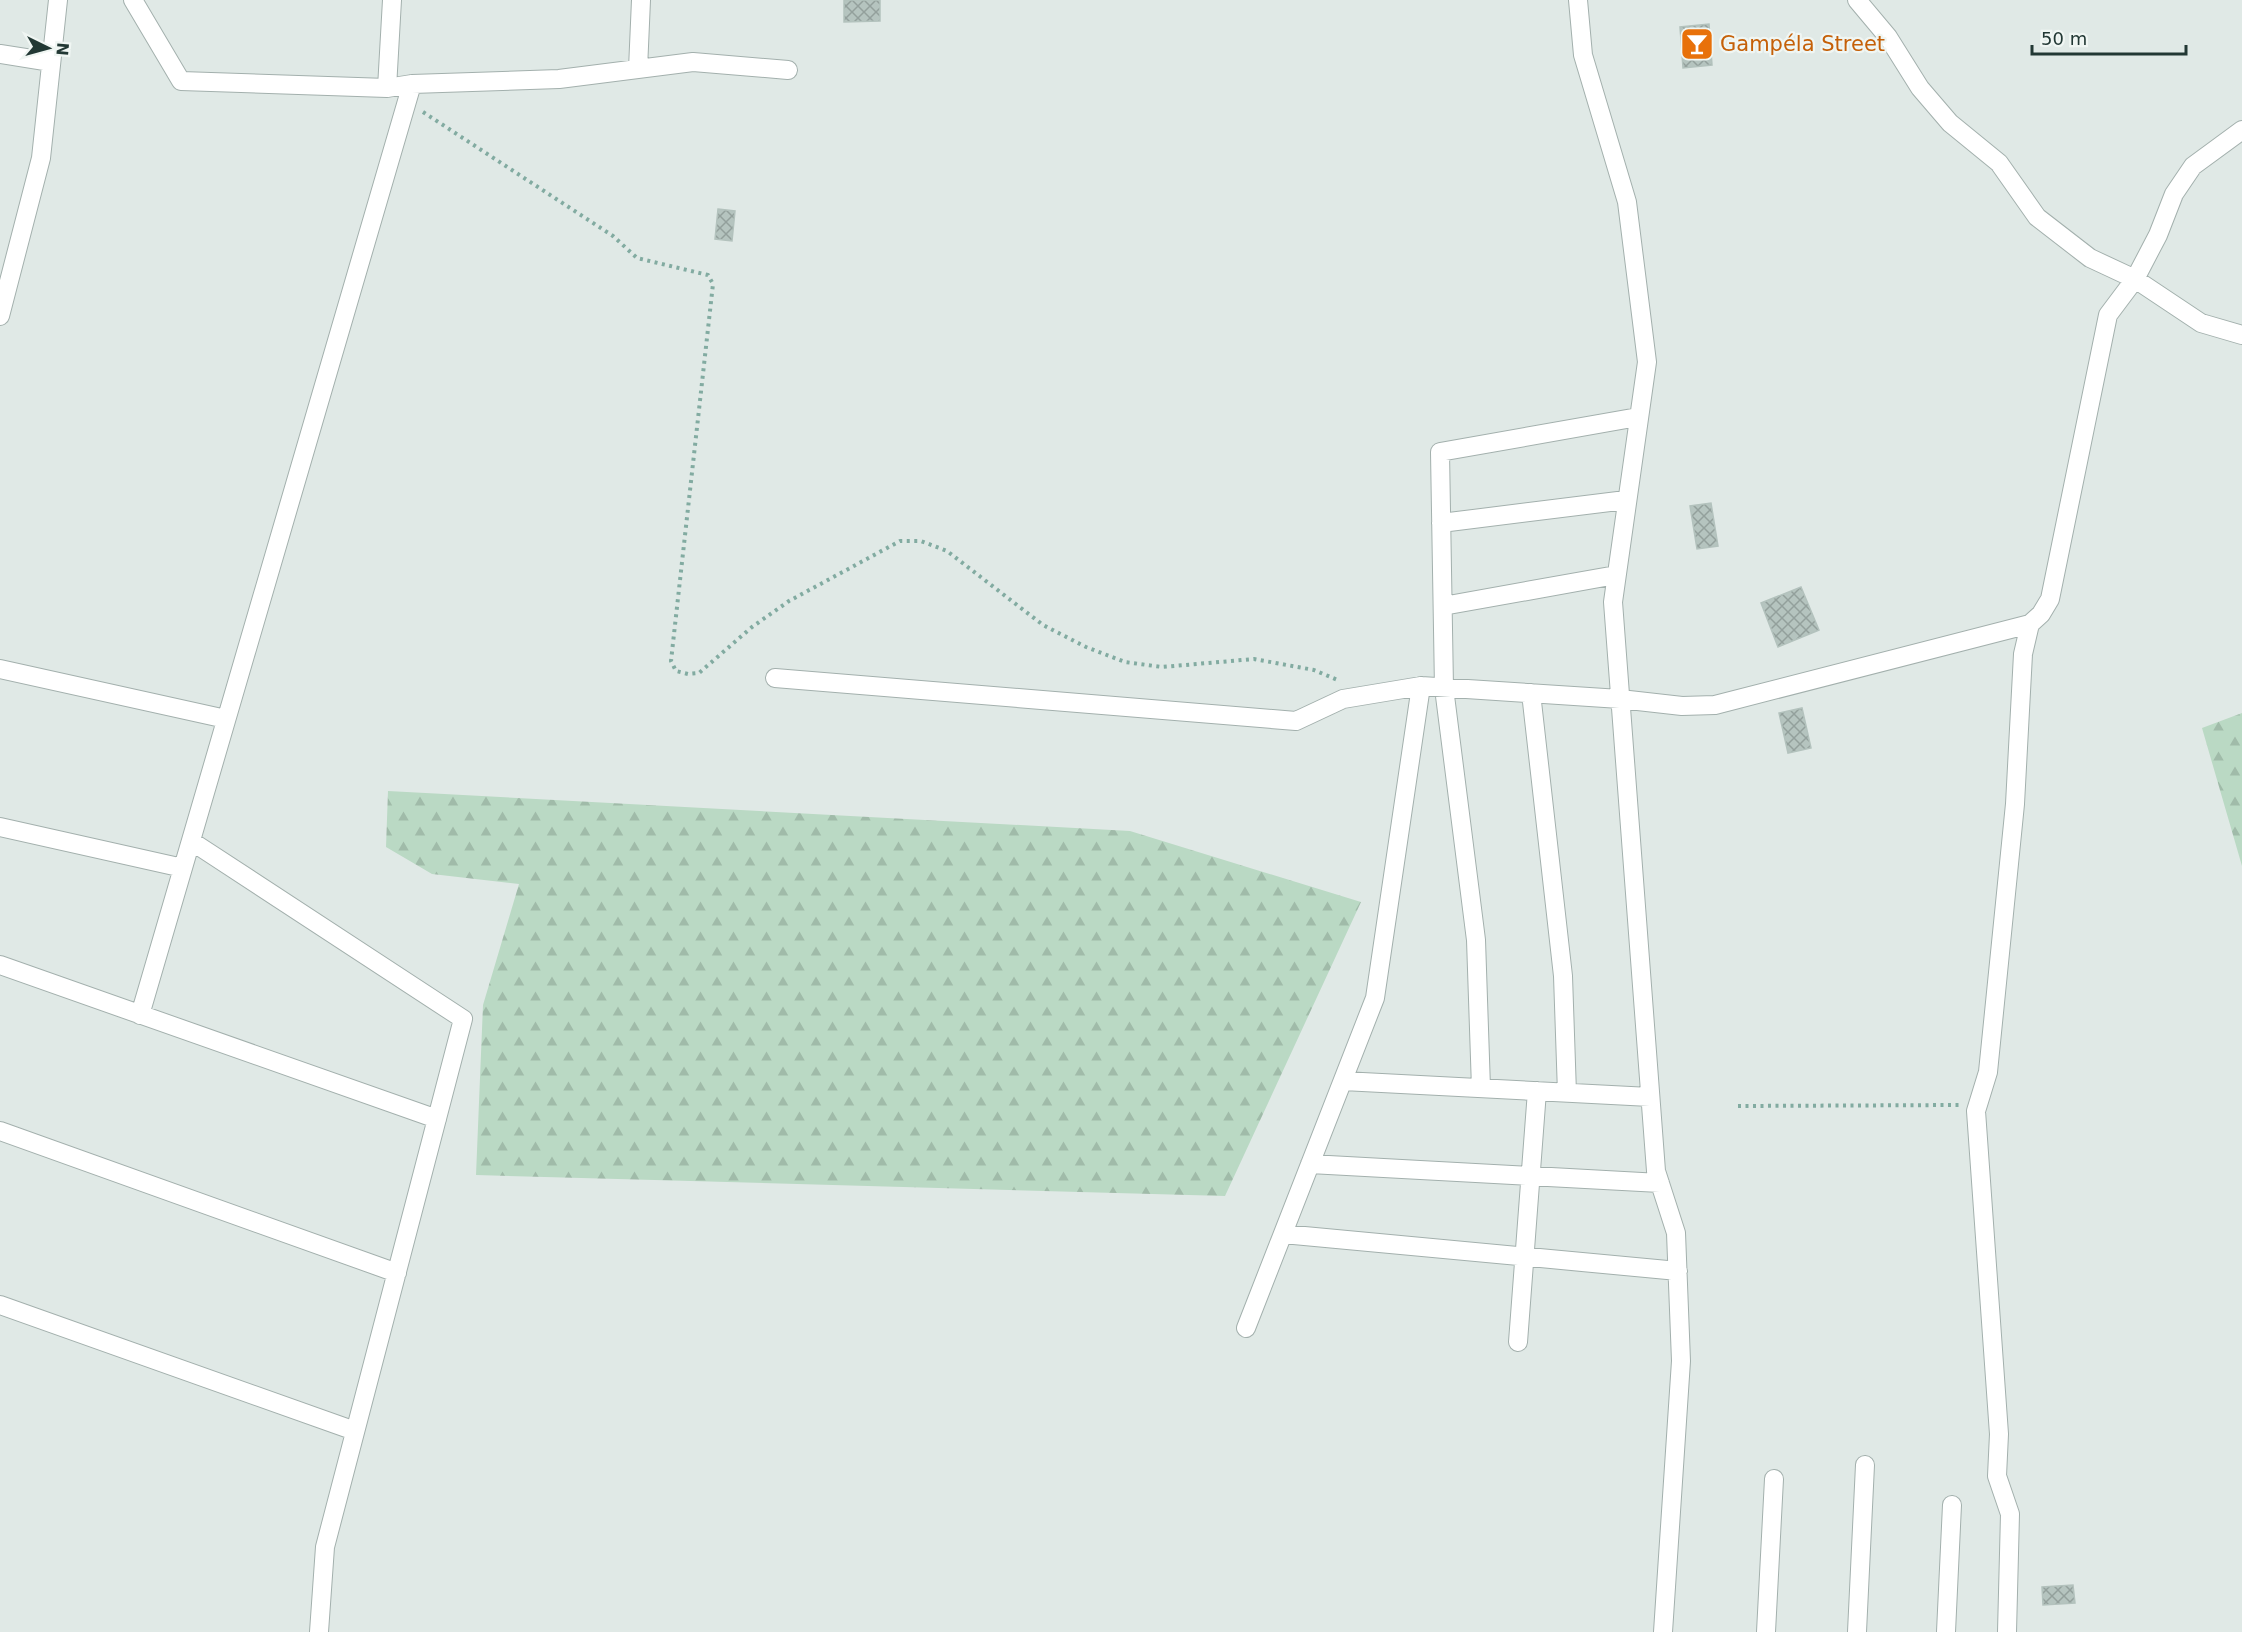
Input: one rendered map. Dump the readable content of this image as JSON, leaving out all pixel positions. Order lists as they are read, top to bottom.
{
  "places": {
    "bar": ["Gampéla Street"]
  },
  "scale_bar": "50 m",
  "north": "right"
}
